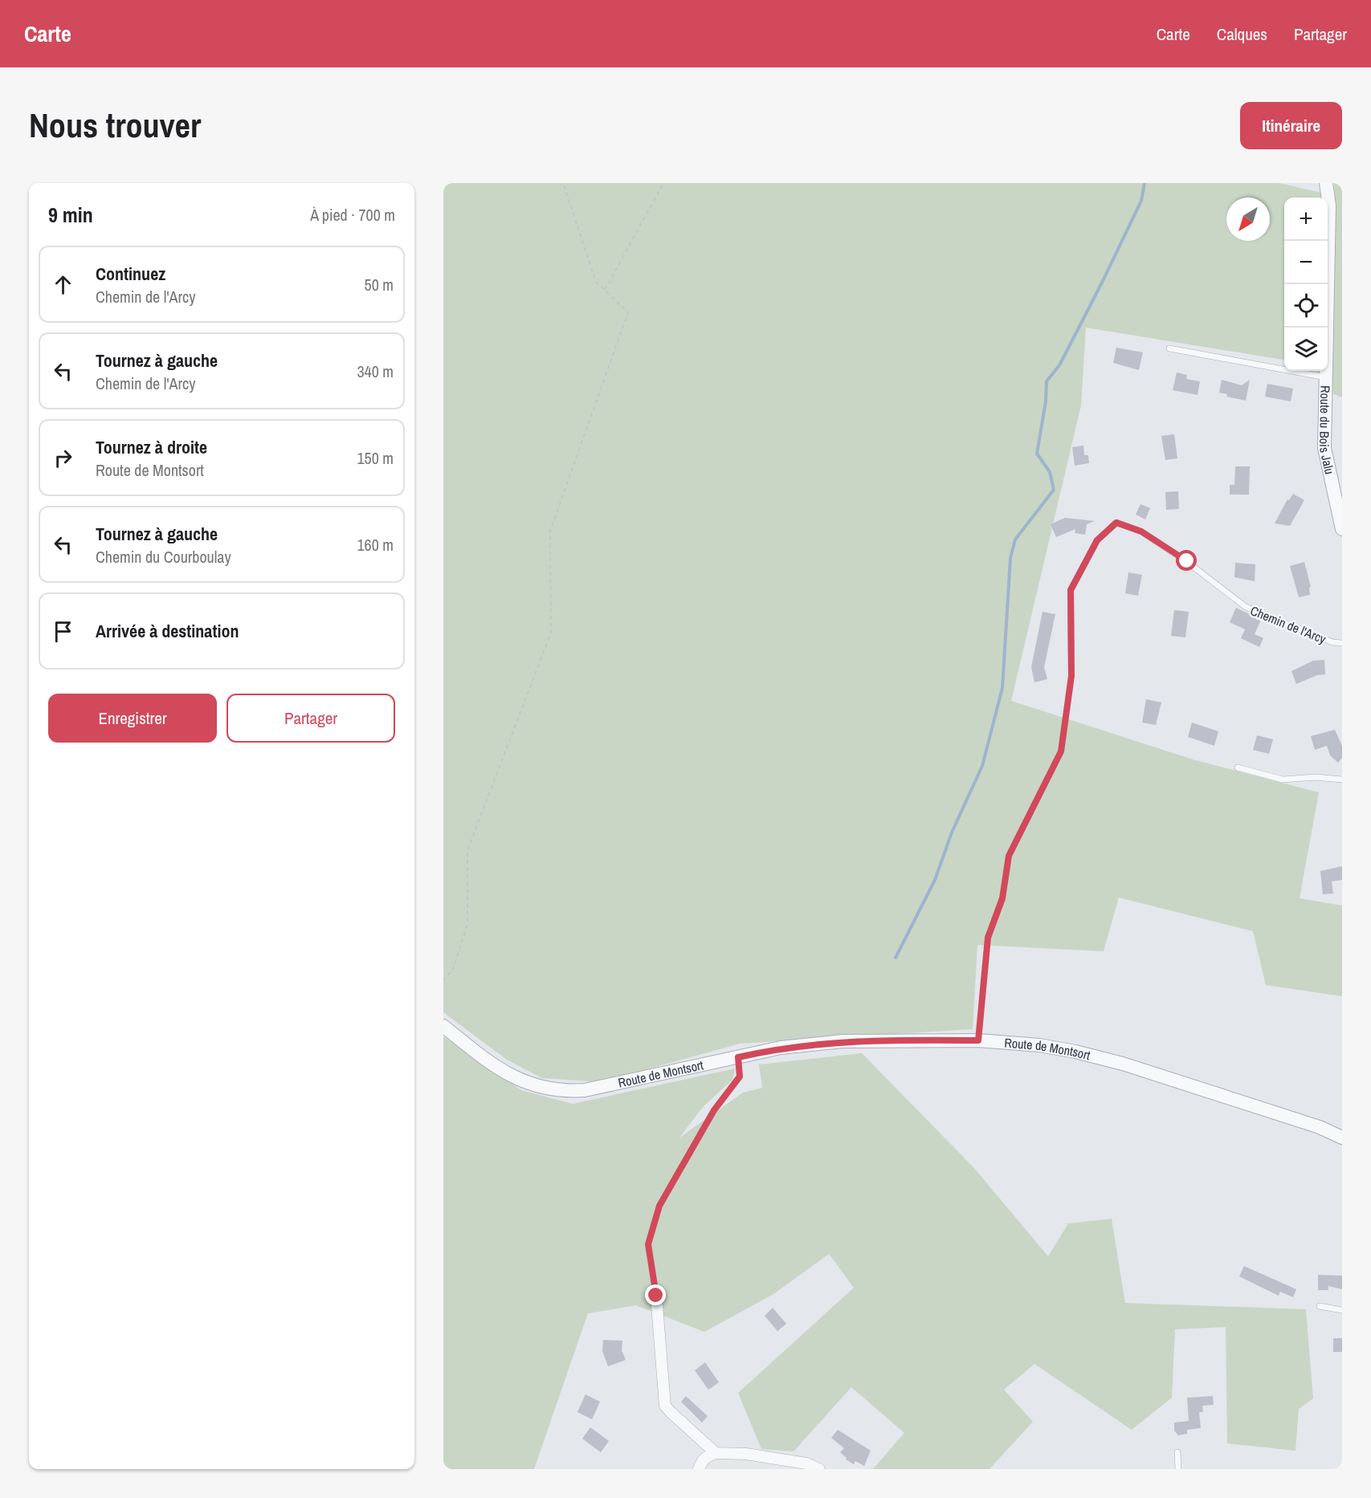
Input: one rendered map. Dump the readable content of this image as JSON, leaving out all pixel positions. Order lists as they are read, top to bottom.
{
  "streets": {
    "street": ["Route du Bois Jalu", "Route de Montsort"],
    "lane": ["Chemin de l'Arcy"]
  },
  "north": "bottom left",
  "page": {
    "header": "Carte",
    "nav": ["Carte", "Calques", "Partager"],
    "buttons": [
      "Itinéraire",
      ["Enregistrer", "Partager"]
    ],
    "title": "Nous trouver",
    "heading": ["9 min", "À pied · 700 m"],
    "map_buttons": ["+", "−"],
    "list": [
      ["Continuez", "Chemin de l'Arcy", "50 m"],
      ["Tournez à gauche", "Chemin de l'Arcy", "340 m"],
      ["Tournez à droite", "Route de Montsort", "150 m"],
      ["Tournez à gauche", "Chemin du Courboulay", "160 m"],
      "Arrivée à destination"
    ]
  }
}
